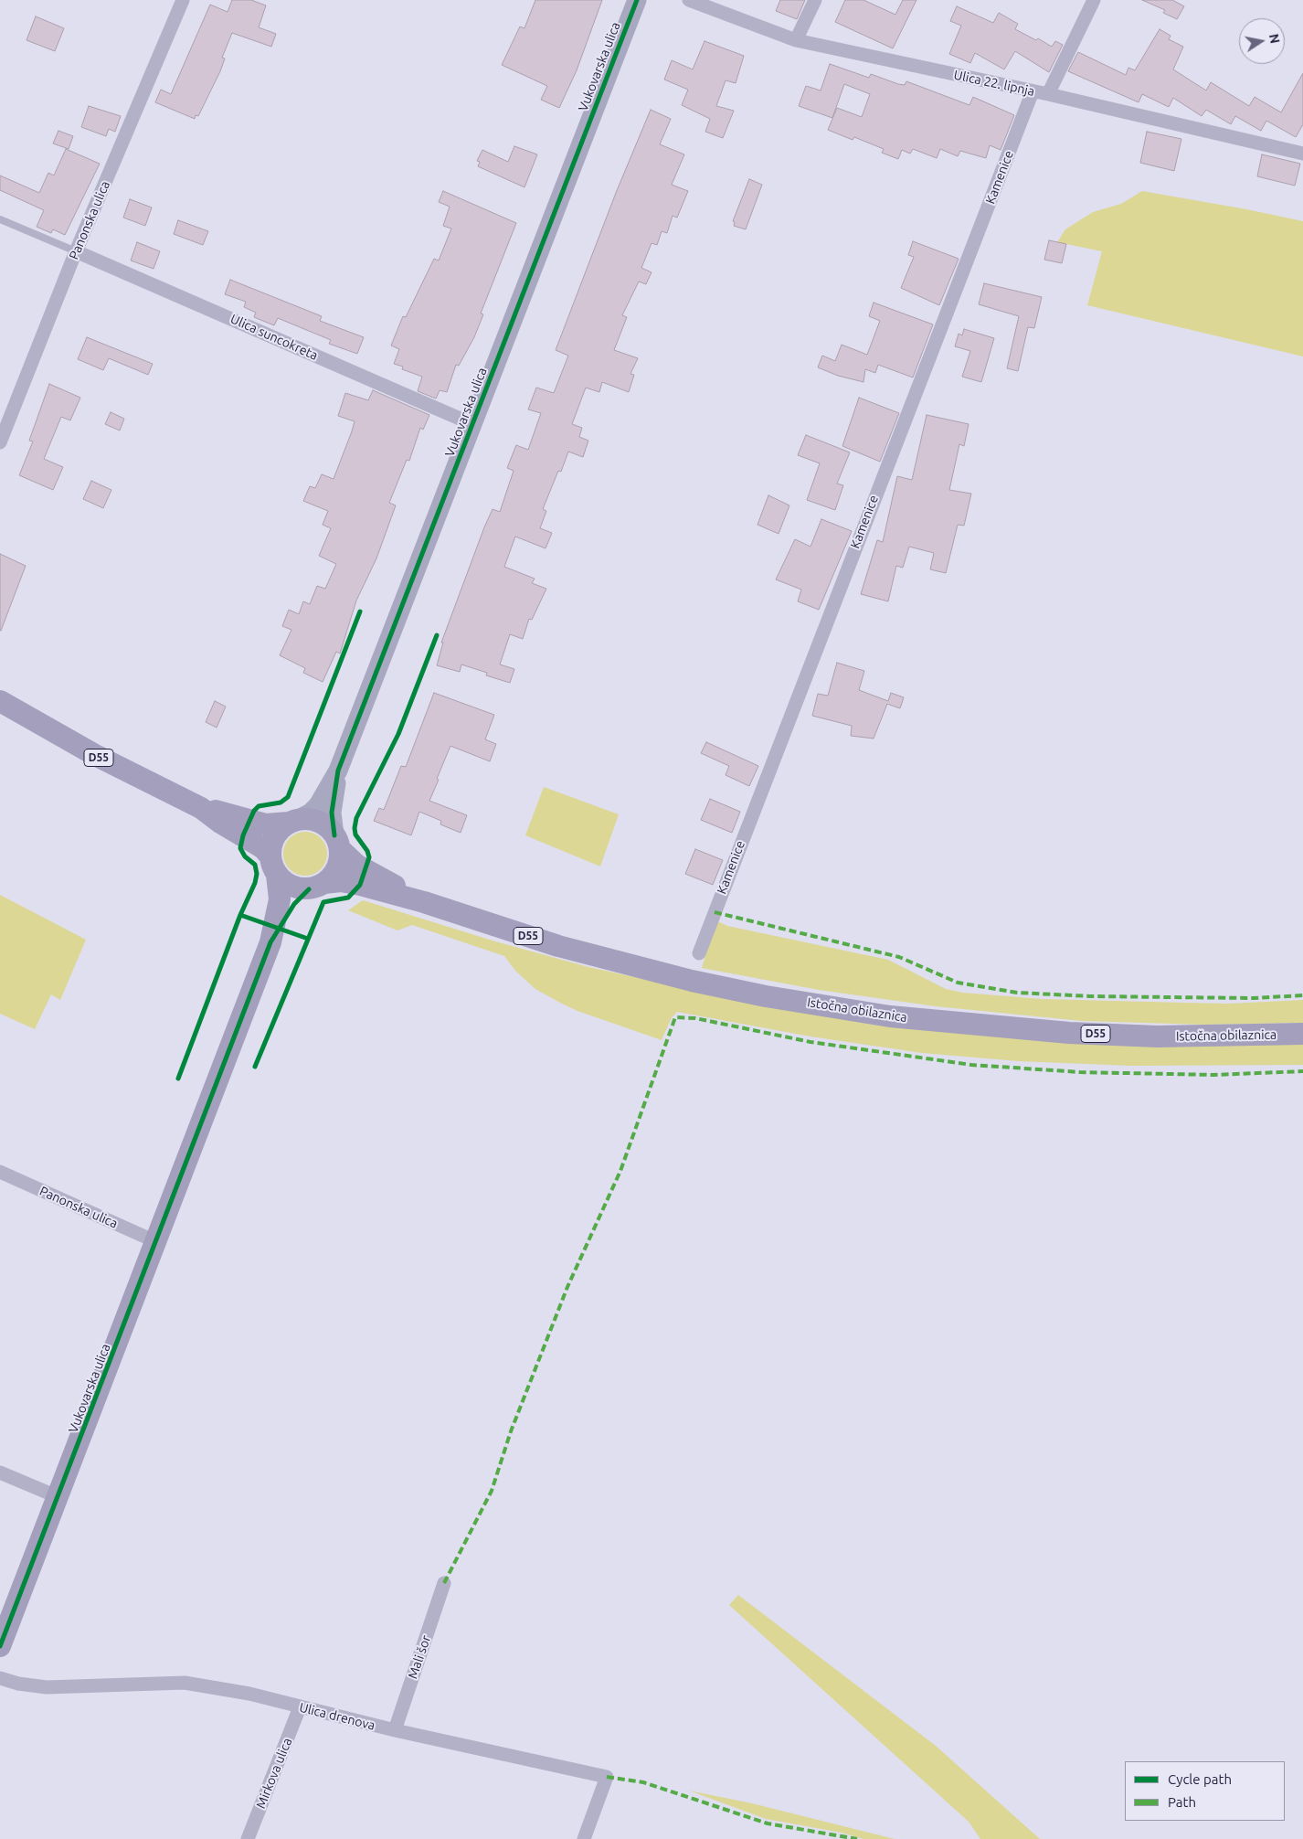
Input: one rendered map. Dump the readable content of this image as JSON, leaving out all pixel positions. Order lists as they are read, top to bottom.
{
  "streets": {
    "main road": ["Vukovarska ulica", "D55", "Istočna obilaznica"],
    "street": [
      "Ulica 22. lipnja",
      "Kamenice",
      "Panonska ulica",
      "Ulica suncokreta",
      "Mali šor",
      "Ulica drenova",
      "Mirkova ulica"
    ]
  },
  "crossings": [
    ["Vukovarska ulica", "Panonska ulica"],
    ["Vukovarska ulica", "Ulica suncokreta"],
    ["Vukovarska ulica", "D55"],
    ["Vukovarska ulica", "Istočna obilaznica"],
    ["Ulica 22. lipnja", "Kamenice"],
    ["Panonska ulica", "Ulica suncokreta"],
    ["D55", "Istočna obilaznica"],
    ["Mali šor", "Ulica drenova"],
    ["Ulica drenova", "Mirkova ulica"]
  ],
  "legend": ["Cycle path", "Path"],
  "north": "right"
}
